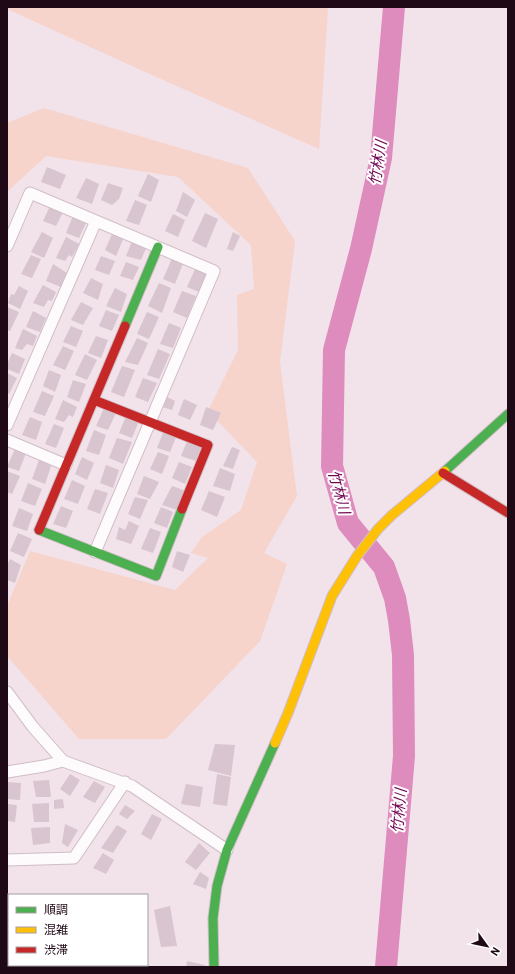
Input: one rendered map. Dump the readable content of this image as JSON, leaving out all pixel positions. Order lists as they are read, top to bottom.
{
  "water": ["竹林川"],
  "legend": ["順調", "混雑", "渋滞"],
  "north": "bottom right"
}
